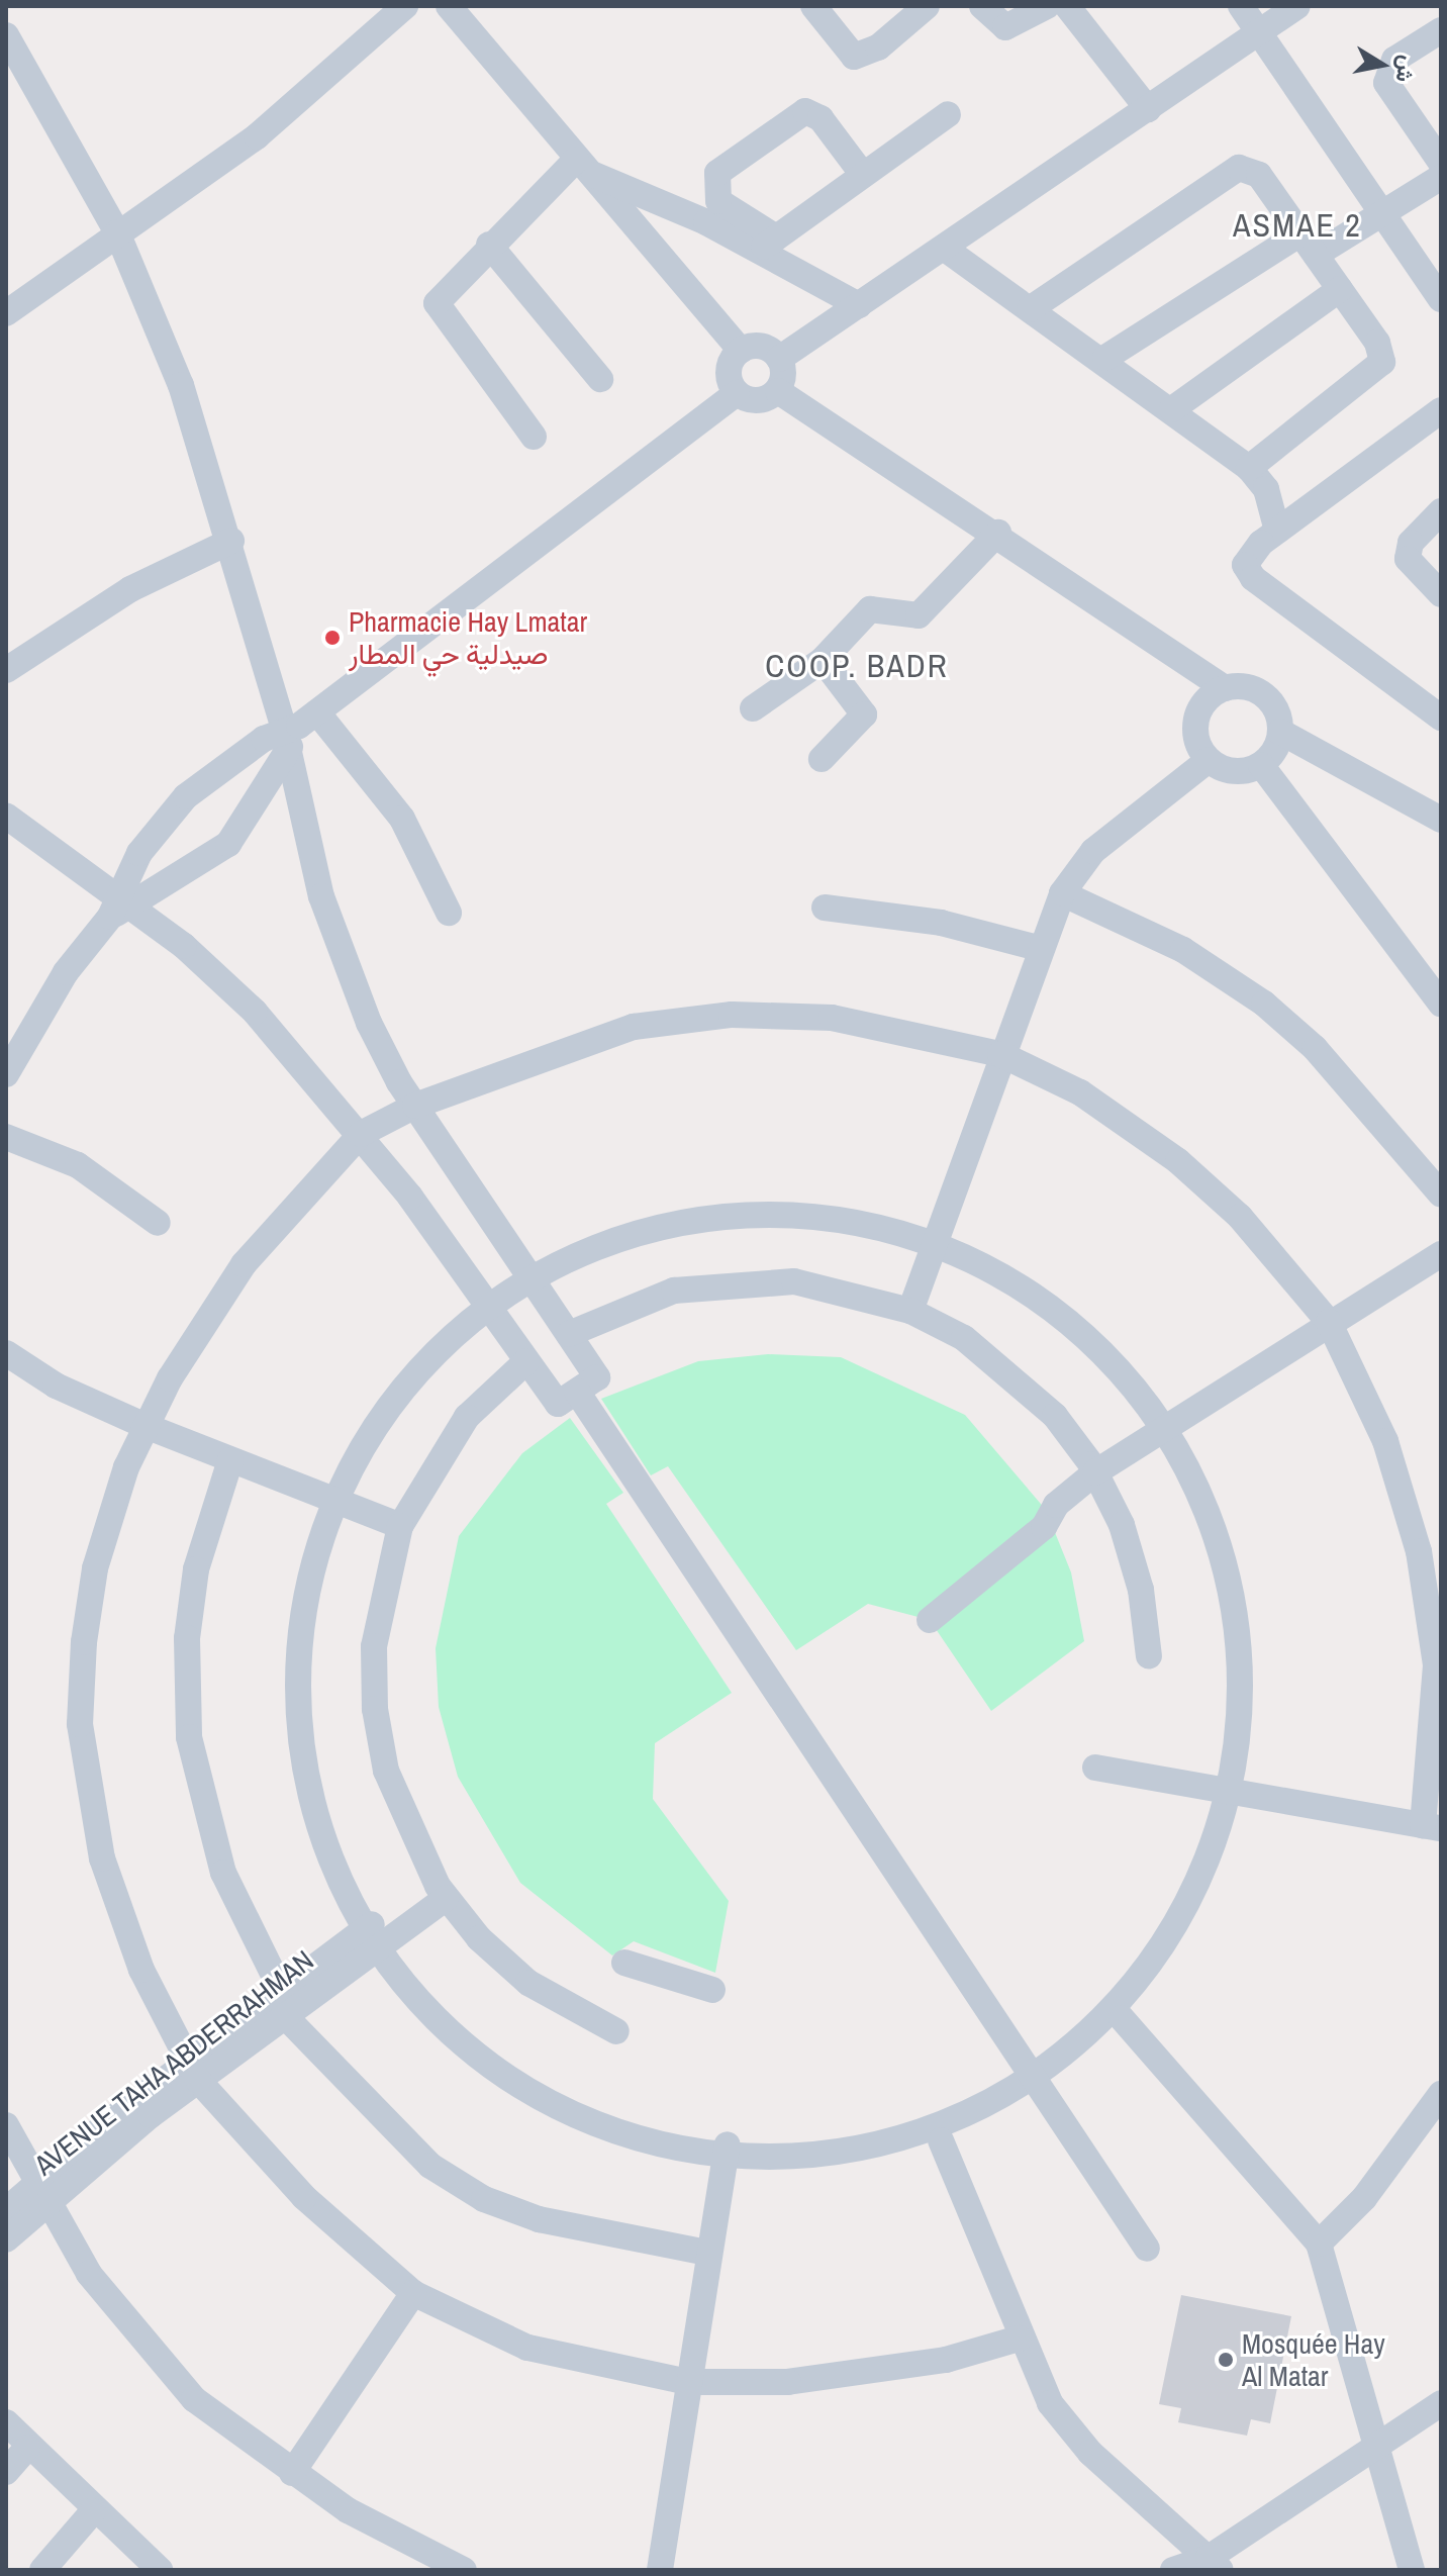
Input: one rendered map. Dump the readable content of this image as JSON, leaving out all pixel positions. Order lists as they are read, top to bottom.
{
  "streets": {
    "street": ["AVENUE TAHA ABDERRAHMAN"]
  },
  "districts": ["ASMAE 2", "COOP. BADR"],
  "places": ["Pharmacie Hay Lmatar صيدلية حي المطار", "Mosquée Hay Al Matar"],
  "north": "right"
}
